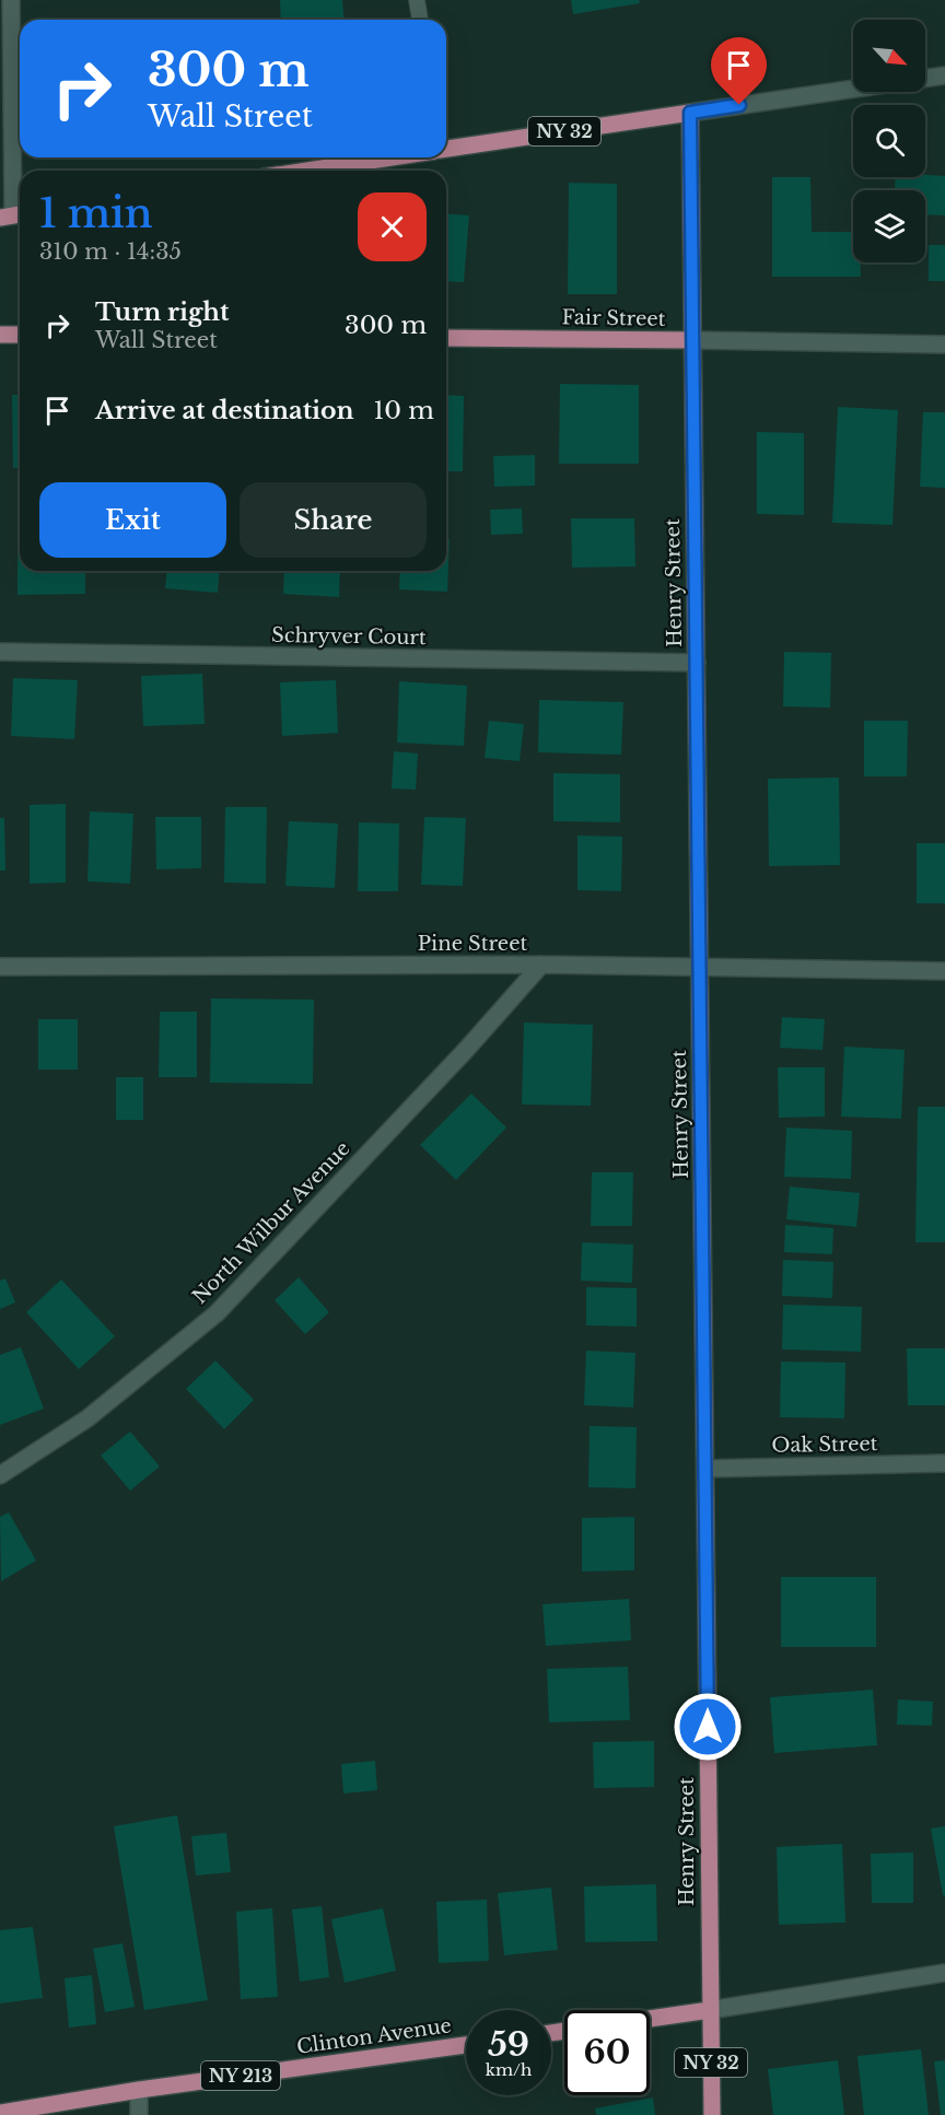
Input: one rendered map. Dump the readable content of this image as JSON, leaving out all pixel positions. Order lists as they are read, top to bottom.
{
  "streets": {
    "main road": [
      "NY 32",
      "Fair Street",
      "Henry Street",
      "Clinton Avenue",
      "NY 213"
    ],
    "street": [
      "Schryver Court",
      "Pine Street",
      "North Wilbur Avenue",
      "Oak Street"
    ]
  },
  "crossings": [
    ["NY 32", "Henry Street"],
    ["Fair Street", "Henry Street"],
    ["Henry Street", "Schryver Court"],
    ["Henry Street", "Pine Street"],
    ["Henry Street", "Oak Street"],
    ["Pine Street", "North Wilbur Avenue"]
  ],
  "north": "bottom right",
  "page": {
    "turn": ["300 m", "Wall Street"],
    "heading": ["1 min", "310 m · 14:35"],
    "list": [
      {
        "name": "Turn right",
        "note": "Wall Street",
        "value": "300 m"
      },
      {
        "name": "Arrive at destination",
        "value": "10 m"
      }
    ],
    "buttons": ["Exit", "Share"],
    "speed": "59 km/h",
    "limit": "60"
  }
}
